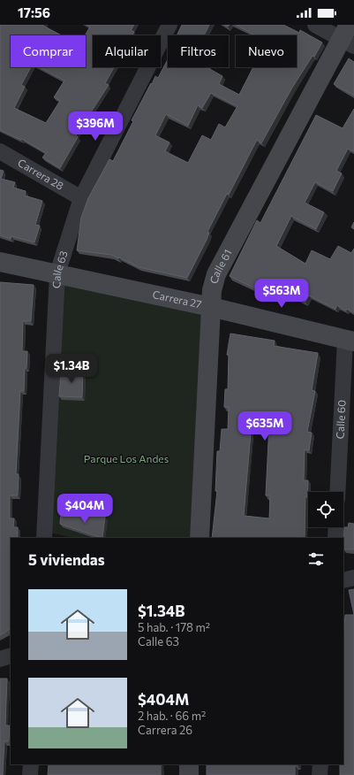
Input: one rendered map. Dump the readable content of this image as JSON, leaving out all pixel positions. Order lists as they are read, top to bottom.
{
  "streets": {
    "street": [
      "Carrera 28",
      "Calle 61",
      "Calle 63",
      "Carrera 27",
      "Calle 60"
    ]
  },
  "crossings": [
    ["Carrera 28", "Calle 63"],
    ["Calle 61", "Carrera 27"],
    ["Calle 63", "Carrera 27"],
    ["Carrera 27", "Calle 60"]
  ],
  "parks": ["Parque Los Andes"],
  "page": {
    "status": "17:56",
    "chip": [
      "Comprar",
      "Alquilar",
      "Filtros",
      "Nuevo"
    ],
    "price": [
      "$396M",
      "$563M",
      "$1.34B",
      "$635M",
      "$404M"
    ],
    "heading": "5 viviendas",
    "list": [
      {
        "name": "$1.34B",
        "note": "5 hab. · 178 m² · Calle 63"
      },
      {
        "name": "$404M",
        "note": "2 hab. · 66 m² · Carrera 26"
      }
    ]
  }
}
